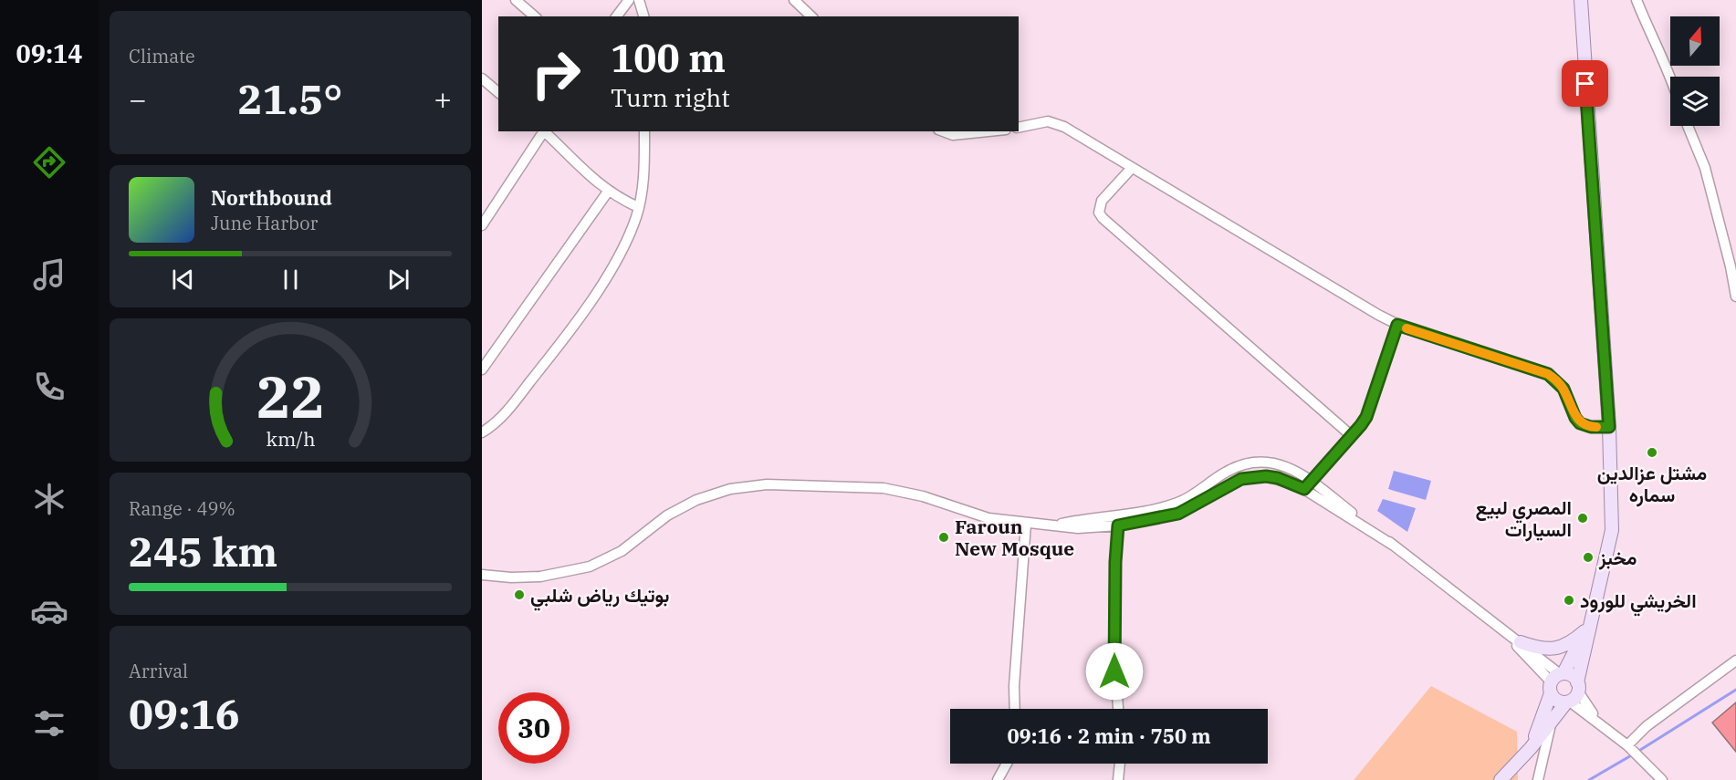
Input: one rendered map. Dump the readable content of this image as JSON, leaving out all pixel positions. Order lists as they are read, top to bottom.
{
  "places": [
    "مشتل عزالدين سماره",
    "المصري لبيع السيارات",
    "Faroun New Mosque",
    "مخبز",
    "بوتيك رياض شلبي",
    "الخريشي للورود"
  ],
  "north": "top",
  "page": {
    "tabs": "09:14",
    "tile": [
      "Climate",
      ["Range · 49%", "245 km"],
      ["Arrival", "09:16"]
    ],
    "turn": ["100 m", "Turn right"],
    "heat": ["−", "21.5°", "+"],
    "song": ["Northbound", "June Harbor"],
    "limit": "30",
    "trip": "09:16 · 2 min · 750 m",
    "gauge": ["22", "km/h"]
  }
}
